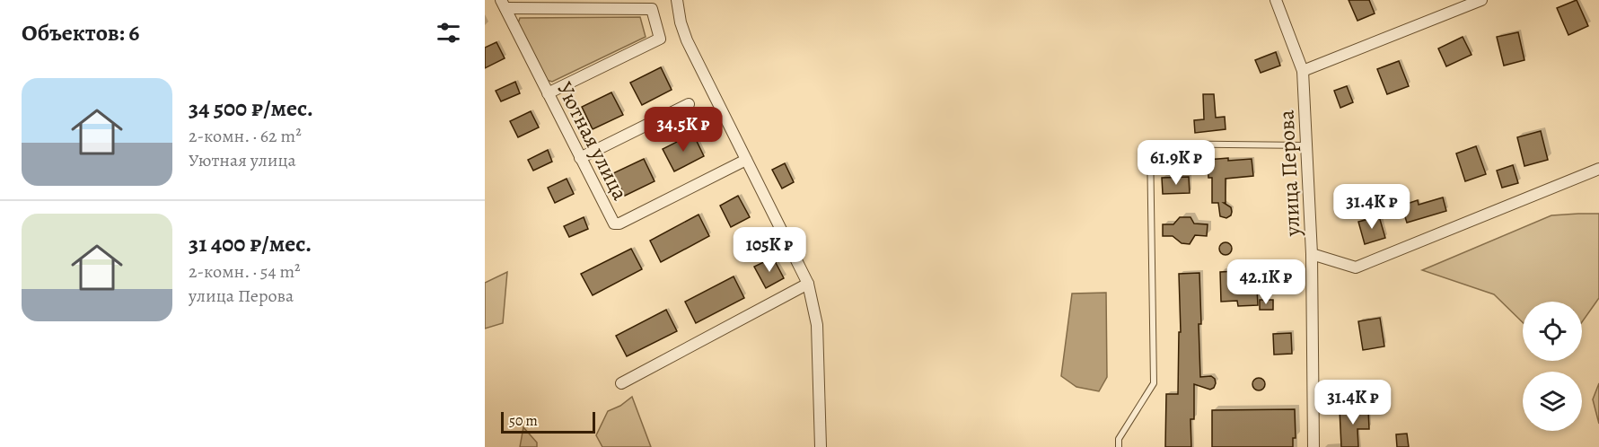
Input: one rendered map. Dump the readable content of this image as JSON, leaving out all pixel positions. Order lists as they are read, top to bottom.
{
  "streets": {
    "street": ["Уютная улица", "улица Перова"]
  },
  "scale_bar": "50 m",
  "page": {
    "heading": "Объектов: 6",
    "list": [
      {
        "name": "34 500 ₽/мес.",
        "note": "2-комн. · 62 m² · Уютная улица"
      },
      {
        "name": "31 400 ₽/мес.",
        "note": "2-комн. · 54 m² · улица Перова"
      }
    ],
    "price": [
      "34.5K ₽",
      "61.9K ₽",
      "31.4K ₽",
      "105K ₽",
      "42.1K ₽",
      "31.4K ₽"
    ],
    "scale": "50 m"
  }
}
